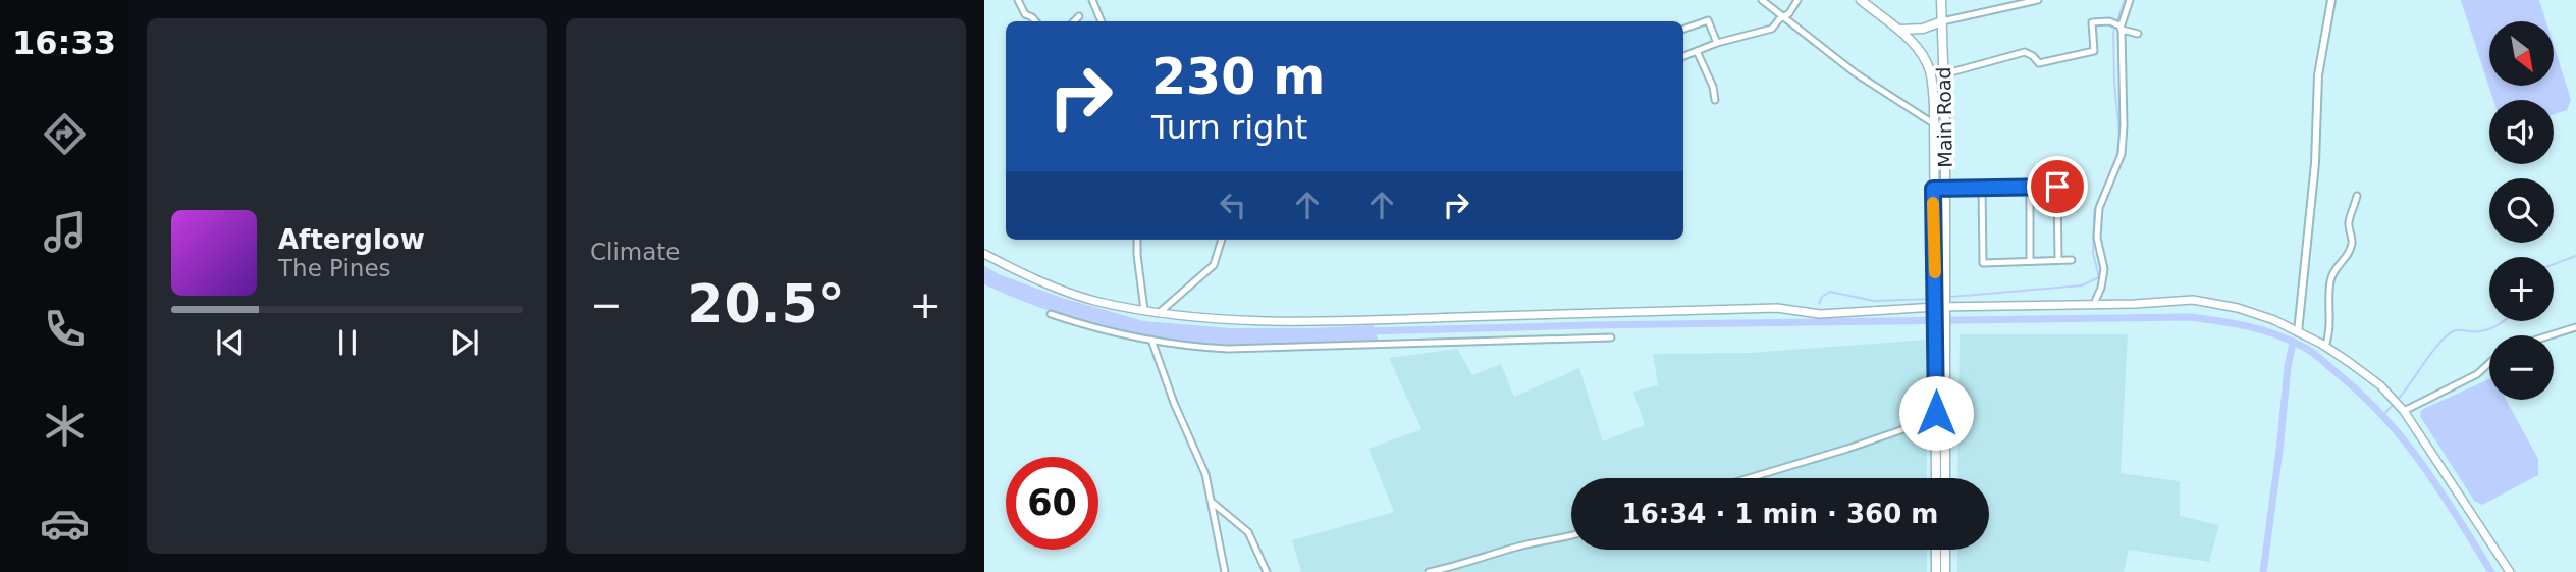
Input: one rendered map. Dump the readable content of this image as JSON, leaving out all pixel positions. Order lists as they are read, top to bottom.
{
  "streets": {
    "main road": ["Main Road"]
  },
  "north": "bottom right",
  "page": {
    "tabs": "16:33",
    "tile": "Climate",
    "map_buttons": ["+", "−"],
    "turn": ["230 m", "Turn right"],
    "song": ["Afterglow", "The Pines"],
    "heat": ["−", "20.5°", "+"],
    "limit": "60",
    "trip": "16:34 · 1 min · 360 m"
  }
}
